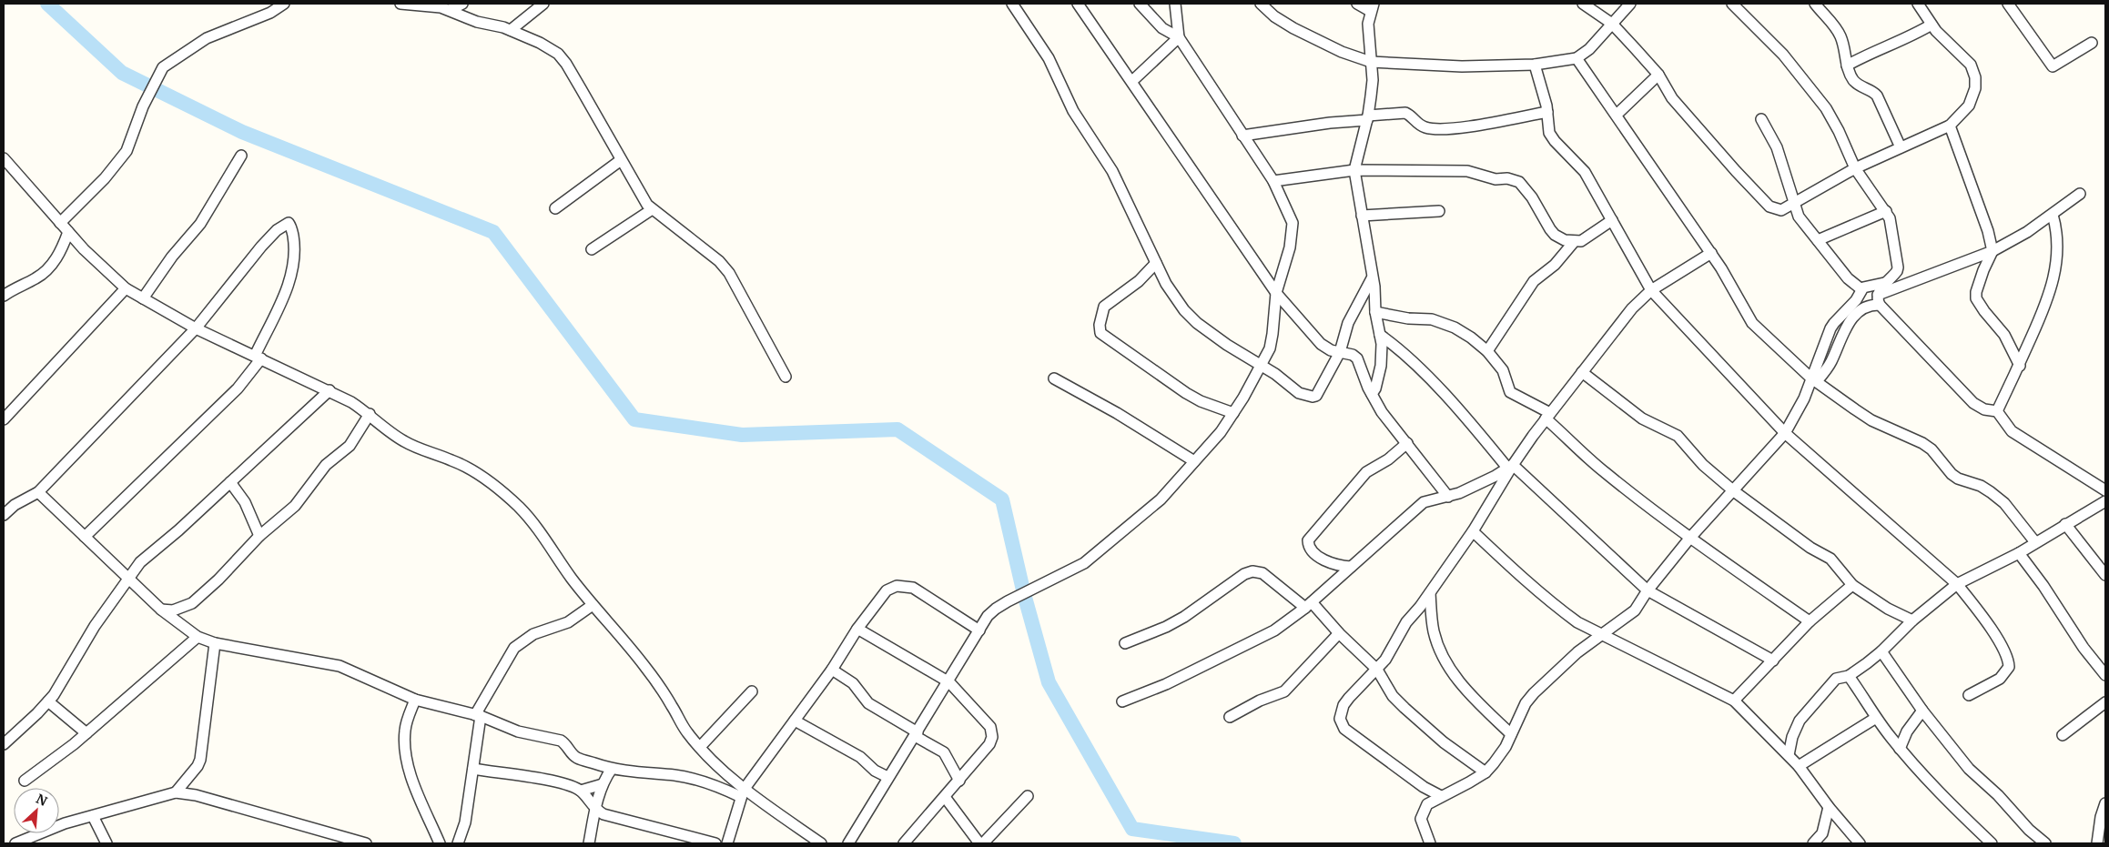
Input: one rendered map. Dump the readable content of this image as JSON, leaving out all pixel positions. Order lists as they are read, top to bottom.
{
  "north": "top right"
}
